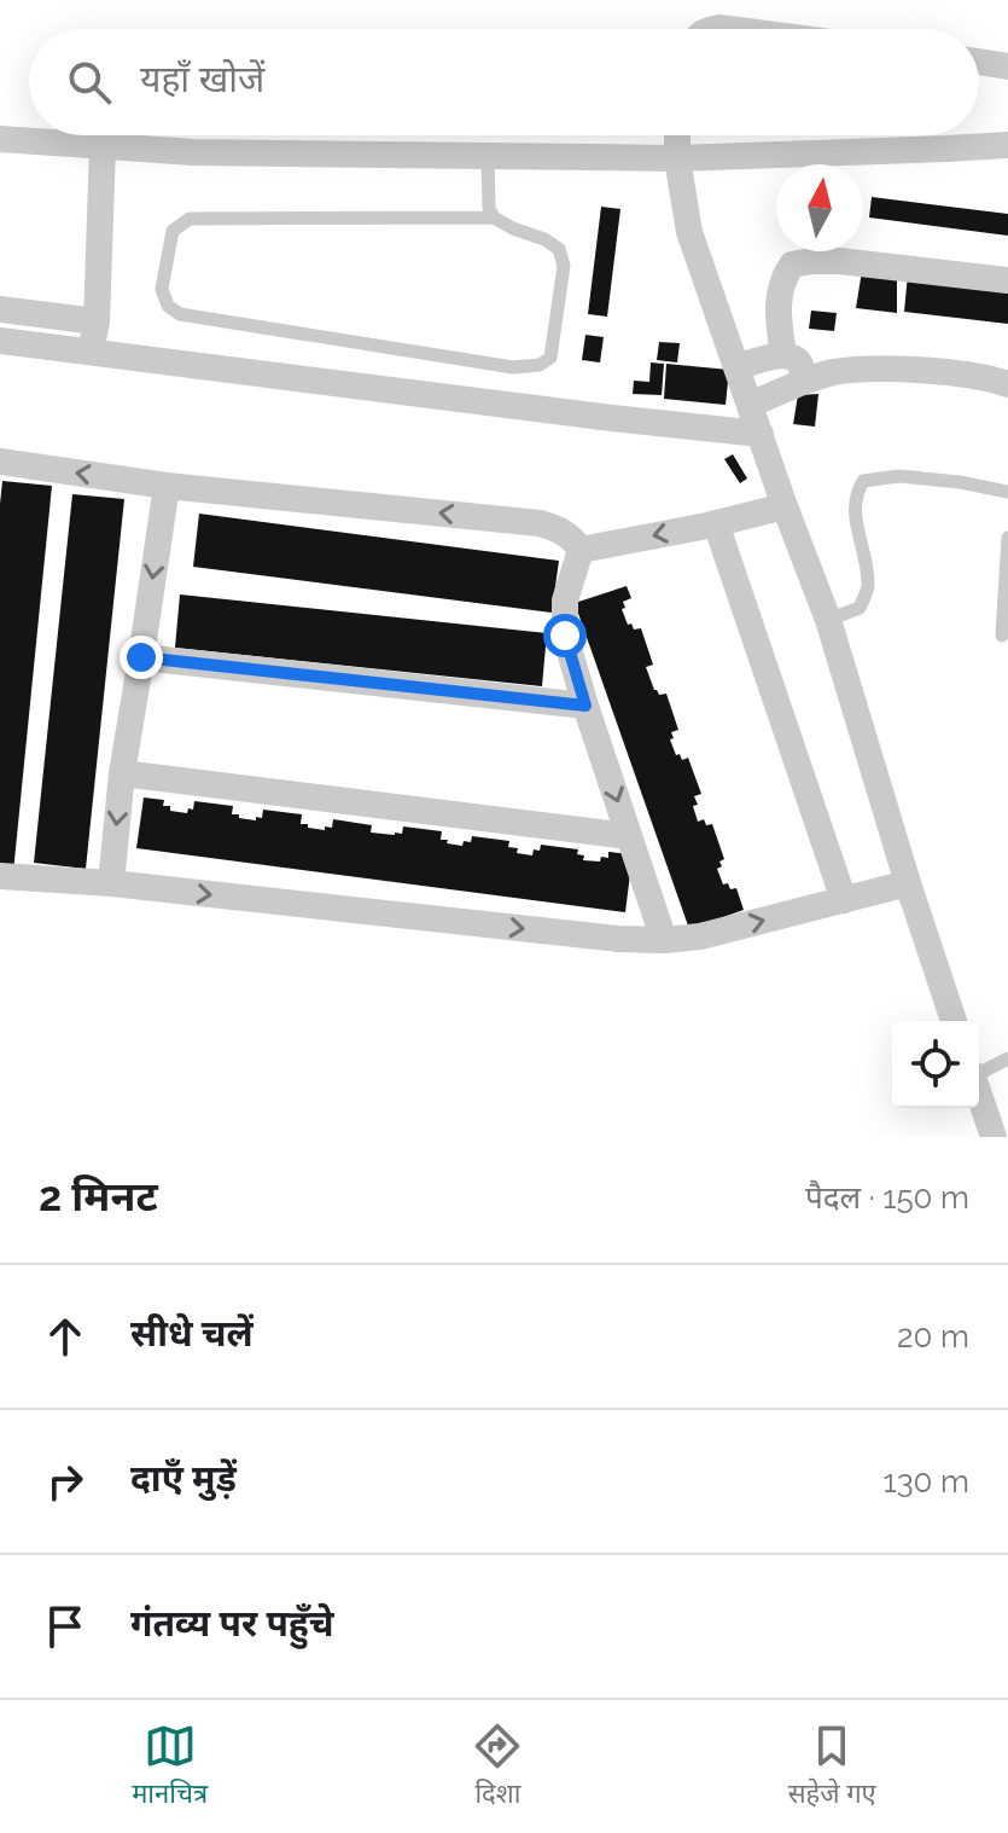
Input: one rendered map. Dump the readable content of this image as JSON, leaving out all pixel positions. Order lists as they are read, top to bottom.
{
  "north": "top",
  "page": {
    "search": "यहाँ खोजें",
    "heading": ["2 मिनट", "पैदल · 150 m"],
    "list": [
      ["सीधे चलें", "20 m"],
      ["दाएँ मुड़ें", "130 m"],
      "गंतव्य पर पहुँचे"
    ],
    "nav": ["मानचित्र", "दिशा", "सहेजे गए"]
  }
}
